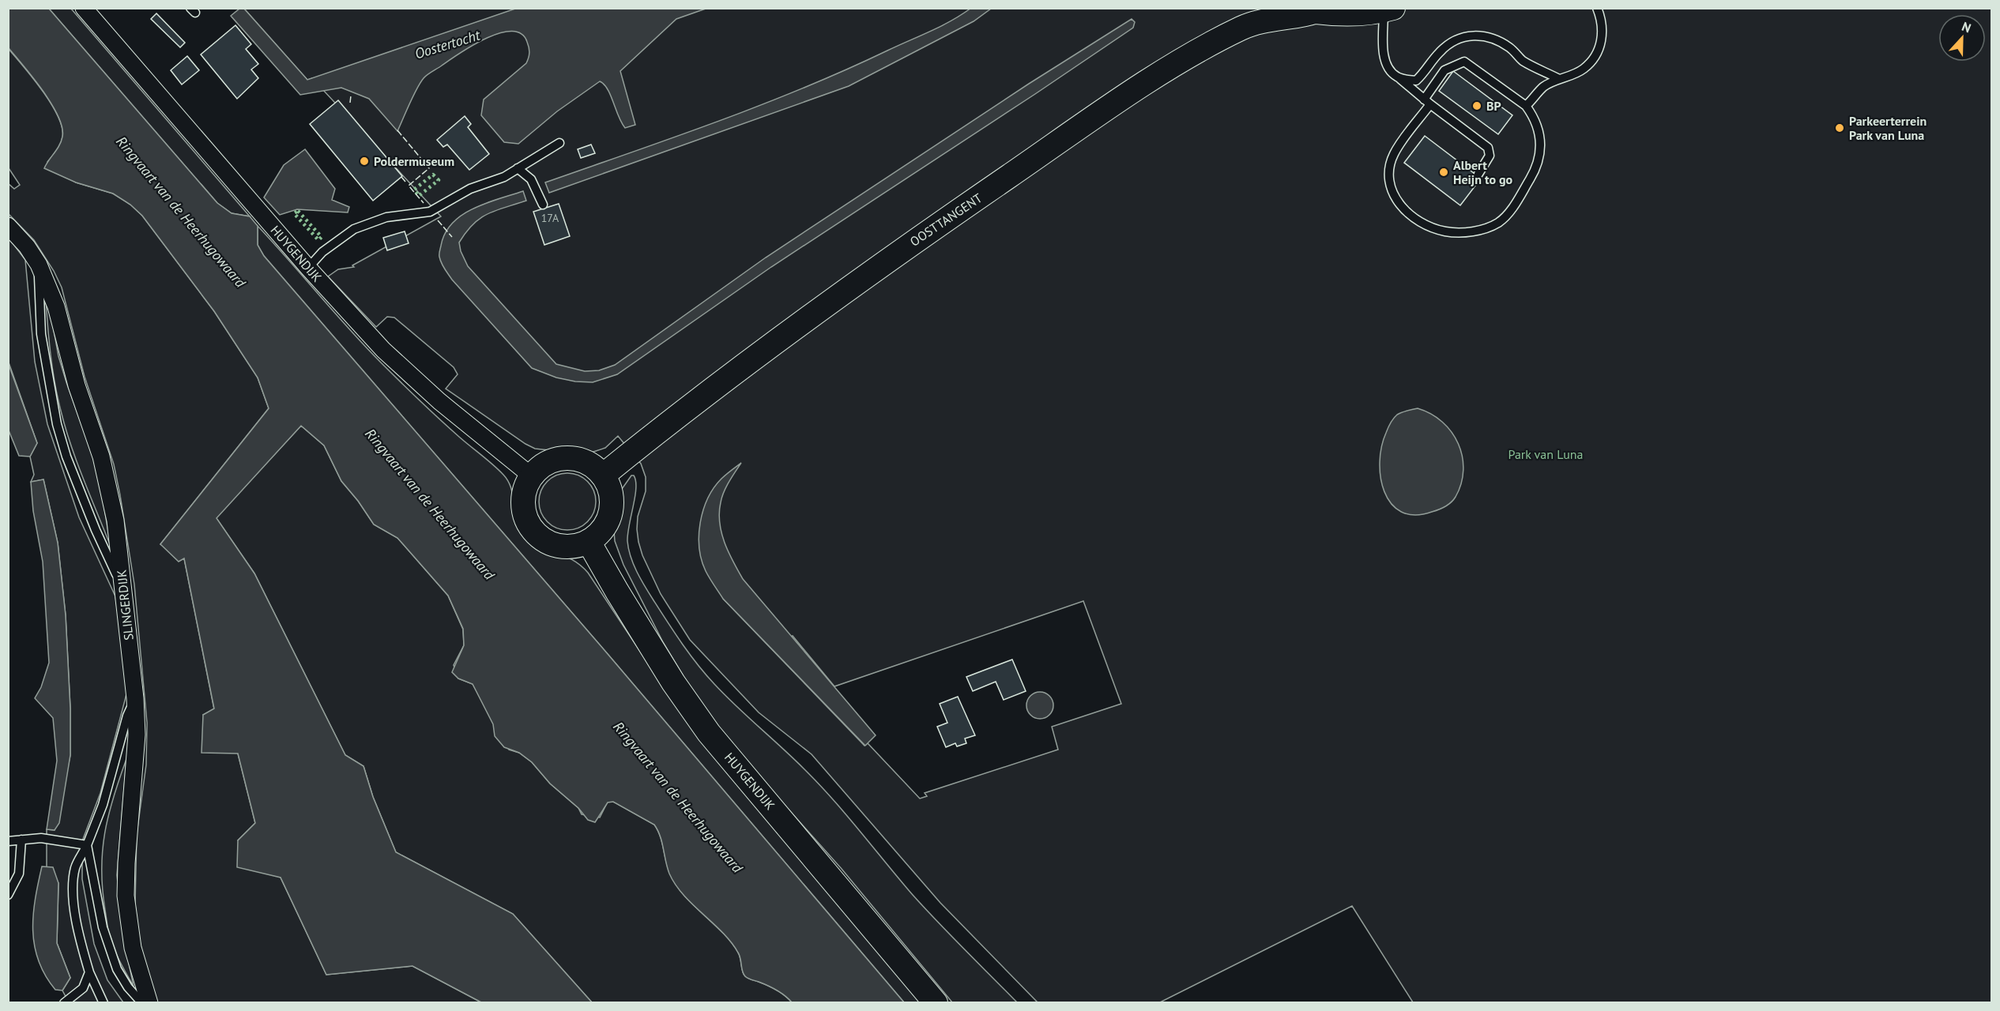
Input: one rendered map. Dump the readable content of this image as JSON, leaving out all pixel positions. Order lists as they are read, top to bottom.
{
  "streets": {
    "main road": ["OOSTTANGENT", "HUYGENDIJK"],
    "street": ["SLINGERDIJK"]
  },
  "crossings": [
    ["OOSTTANGENT", "HUYGENDIJK"]
  ],
  "water": ["Oostertocht", "Ringvaart van de Heerhugowaard"],
  "parks": ["Park van Luna"],
  "places": [
    "BP",
    "Parkeerterrein Park van Luna",
    "Poldermuseum",
    "Albert Heijn to go"
  ],
  "house_numbers": ["17A"],
  "north": "top"
}
